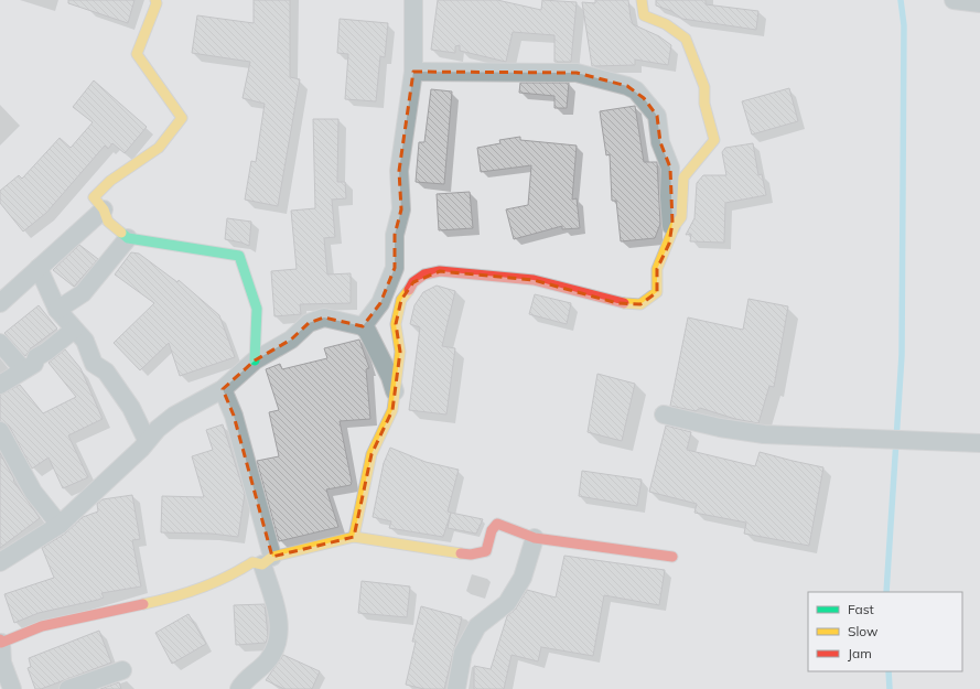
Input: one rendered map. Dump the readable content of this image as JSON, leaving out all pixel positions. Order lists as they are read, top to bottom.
{
  "legend": ["Fast", "Slow", "Jam"]
}
